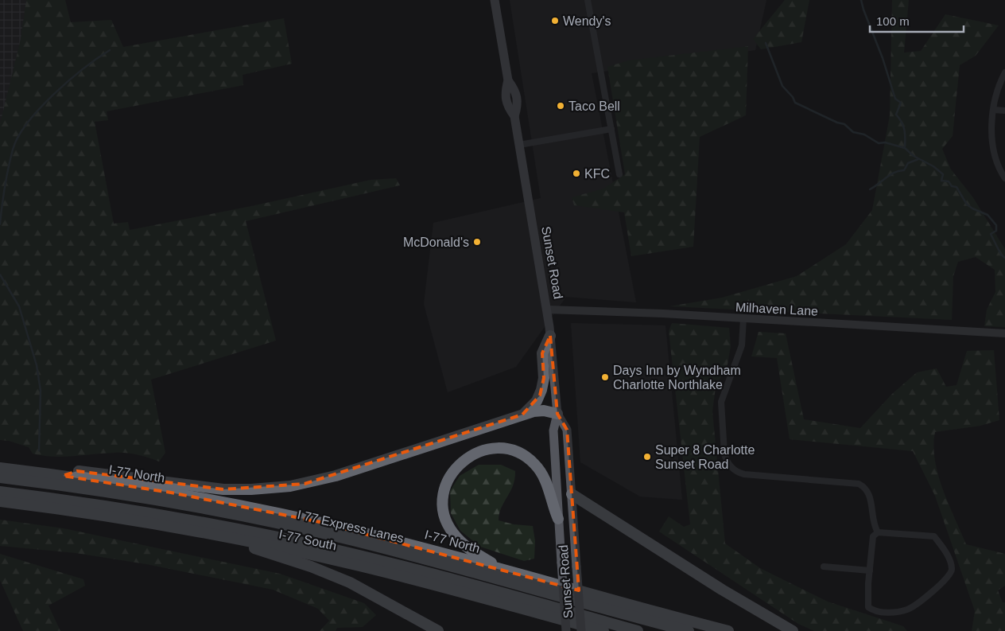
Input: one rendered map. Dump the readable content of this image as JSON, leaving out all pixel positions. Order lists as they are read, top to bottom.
{
  "streets": {
    "highway": ["I-77 North", "I 77 Express Lanes", "I-77 South"],
    "main road": ["Sunset Road"],
    "street": ["Milhaven Lane"]
  },
  "crossings": [
    ["Sunset Road", "Milhaven Lane"]
  ],
  "places": [
    "Wendy's",
    "Taco Bell",
    "KFC",
    "McDonald's",
    "Days Inn by Wyndham Charlotte Northlake",
    "Super 8 Charlotte Sunset Road"
  ],
  "scale_bar": "100 m"
}
